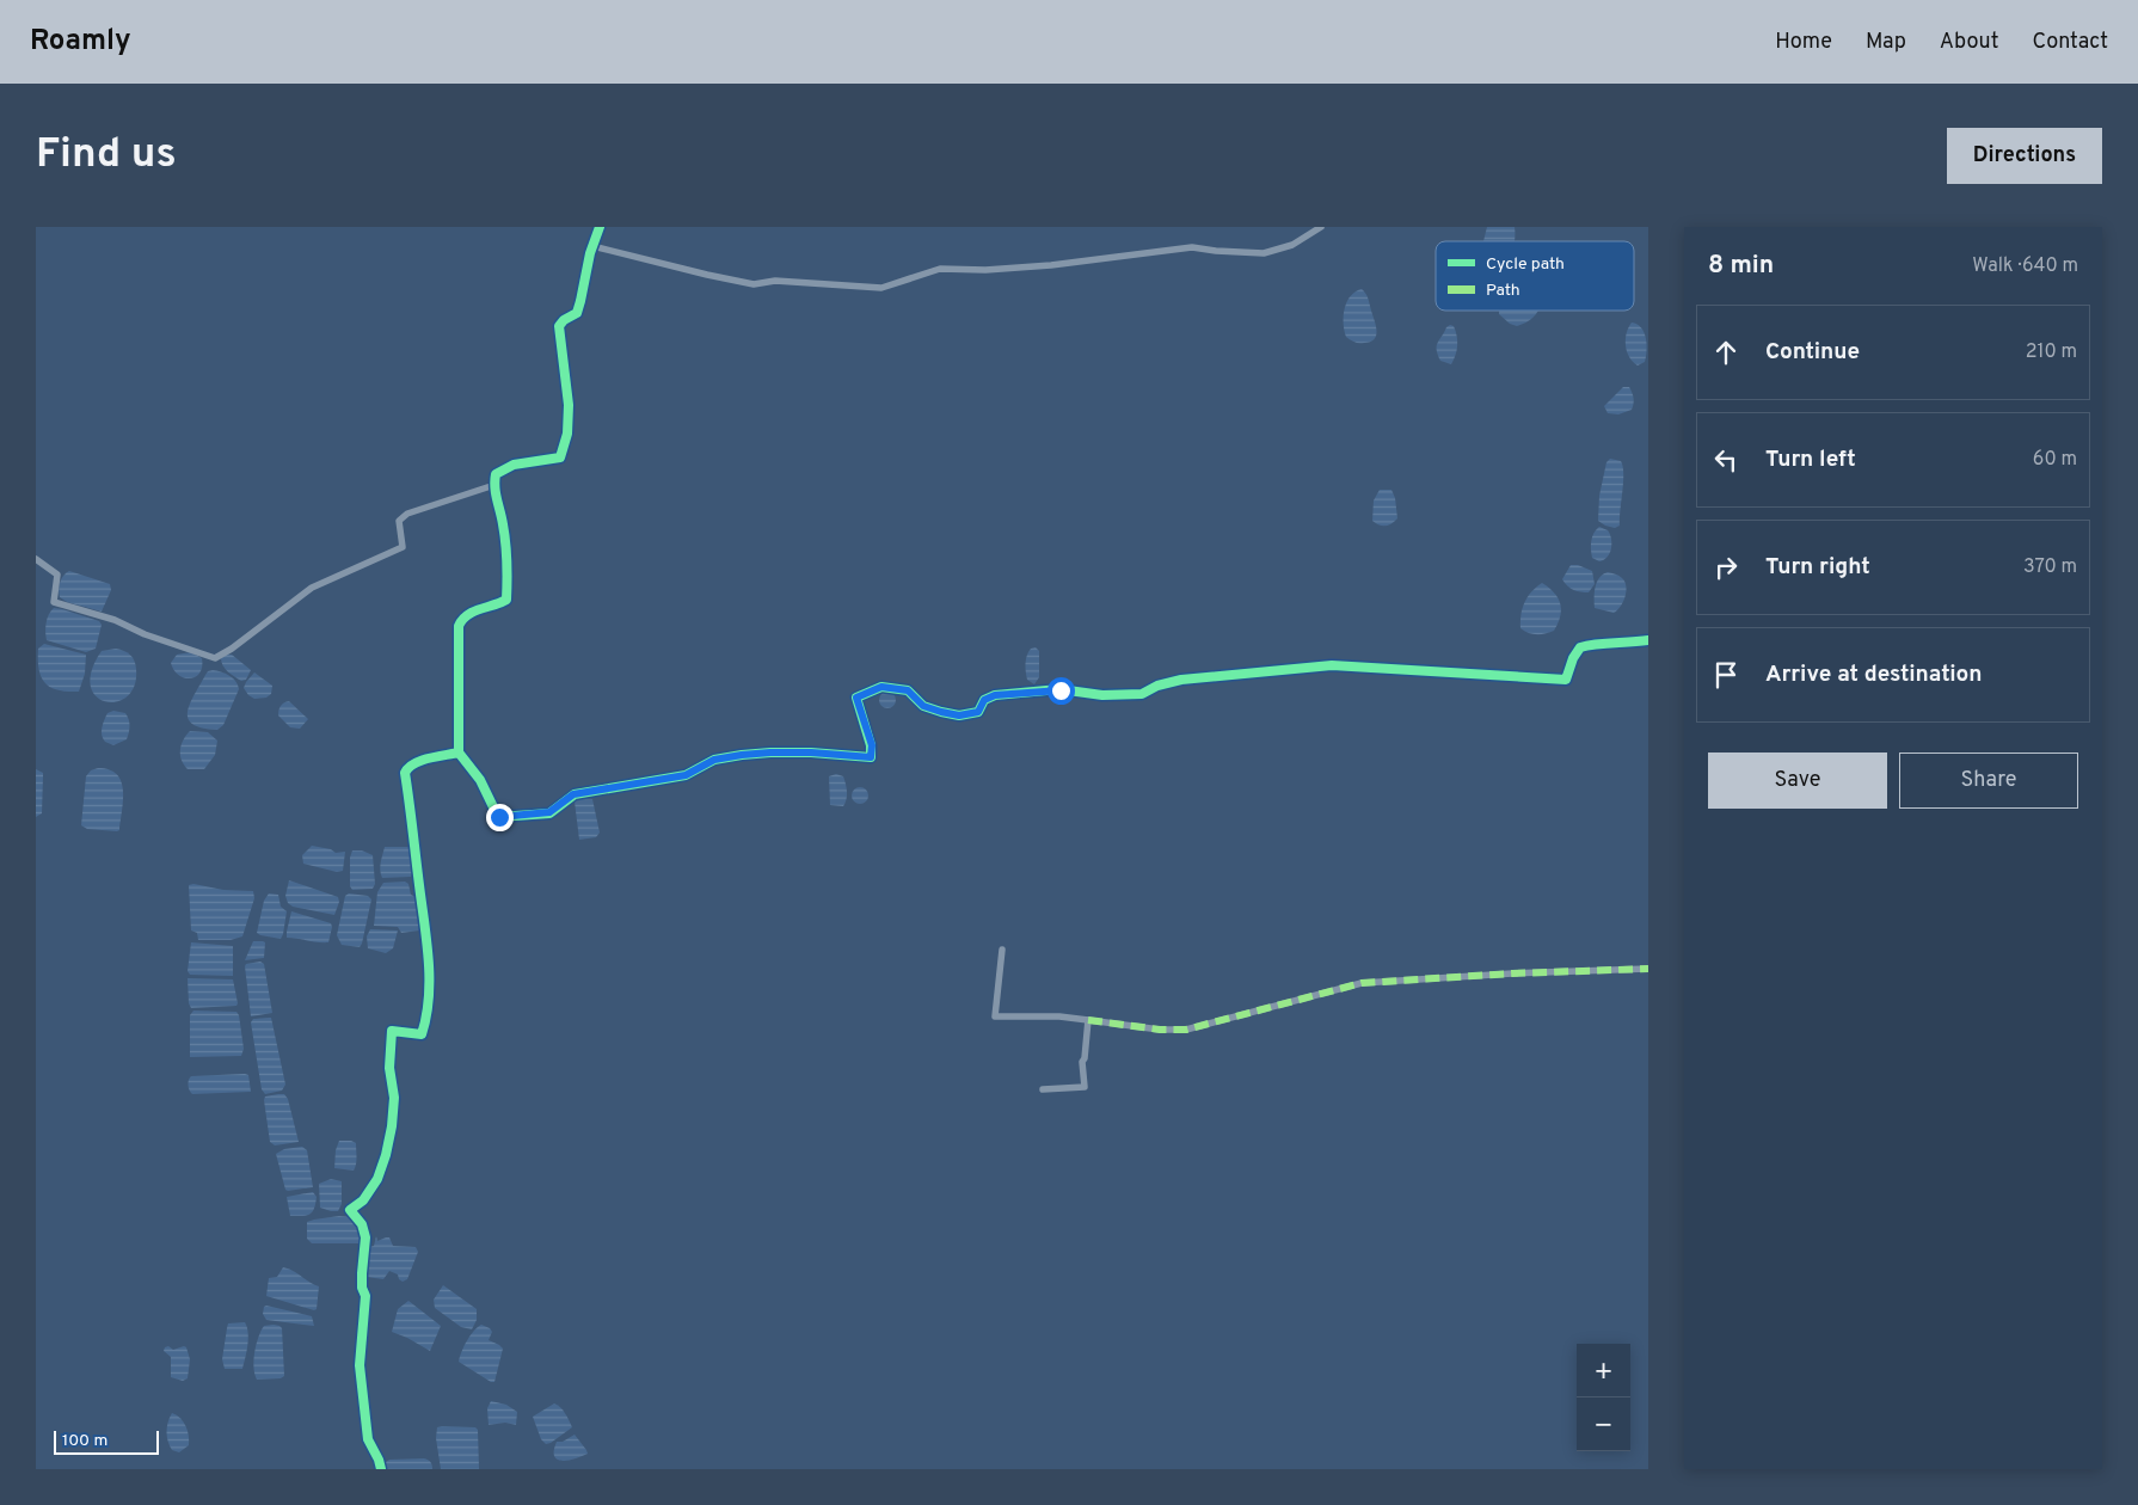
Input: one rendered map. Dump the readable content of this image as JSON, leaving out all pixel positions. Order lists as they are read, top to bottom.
{
  "legend": ["Cycle path", "Path"],
  "scale_bar": "100 m",
  "page": {
    "header": "Roamly",
    "nav": [
      "Home",
      "Map",
      "About",
      "Contact"
    ],
    "buttons": [
      "Directions",
      ["Save", "Share"]
    ],
    "title": "Find us",
    "heading": ["8 min", "Walk · 640 m"],
    "list": [
      ["Continue", "210 m"],
      ["Turn left", "60 m"],
      ["Turn right", "370 m"],
      "Arrive at destination"
    ],
    "map_buttons": ["+", "−"],
    "scale": "100 m"
  }
}
